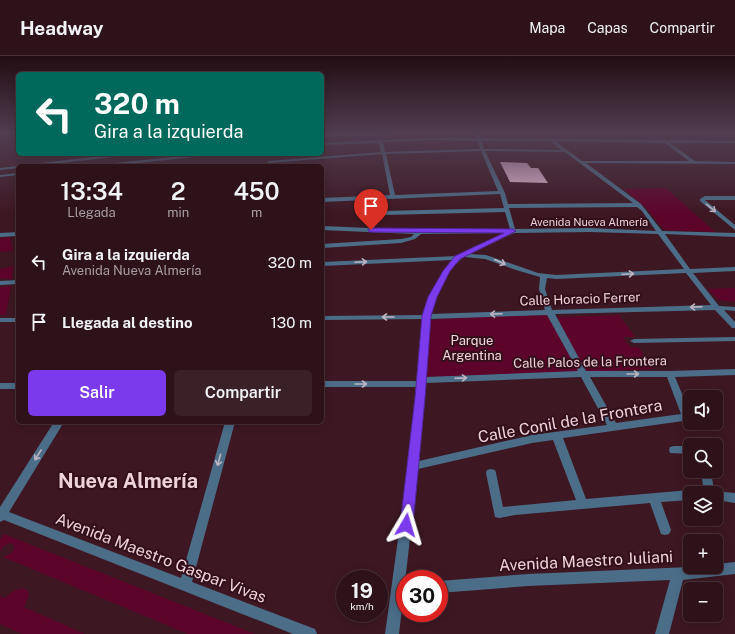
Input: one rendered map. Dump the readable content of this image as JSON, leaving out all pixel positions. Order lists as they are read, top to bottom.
{
  "streets": {
    "street": [
      "Avenida Nueva Almería",
      "Calle Horacio Ferrer",
      "Calle Palos de la Frontera",
      "Calle Conil de la Frontera",
      "Avenida Maestro Gaspar Vivas",
      "Avenida Maestro Juliani"
    ]
  },
  "crossings": [
    ["Calle Palos de la Frontera", "Calle Conil de la Frontera"]
  ],
  "one_way": ["Calle Palos de la Frontera"],
  "districts": ["Nueva Almería"],
  "parks": ["Parque Argentina"],
  "page": {
    "header": "Headway",
    "nav": ["Mapa", "Capas", "Compartir"],
    "turn": ["320 m", "Gira a la izquierda"],
    "eta": [
      "13:34",
      "Llegada",
      "2",
      "min",
      "450",
      "m"
    ],
    "list": [
      {
        "name": "Gira a la izquierda",
        "note": "Avenida Nueva Almería",
        "value": "320 m"
      },
      {
        "name": "Llegada al destino",
        "value": "130 m"
      }
    ],
    "buttons": ["Salir", "Compartir"],
    "map_buttons": ["+", "−"],
    "speed": "19 km/h",
    "limit": "30"
  }
}
